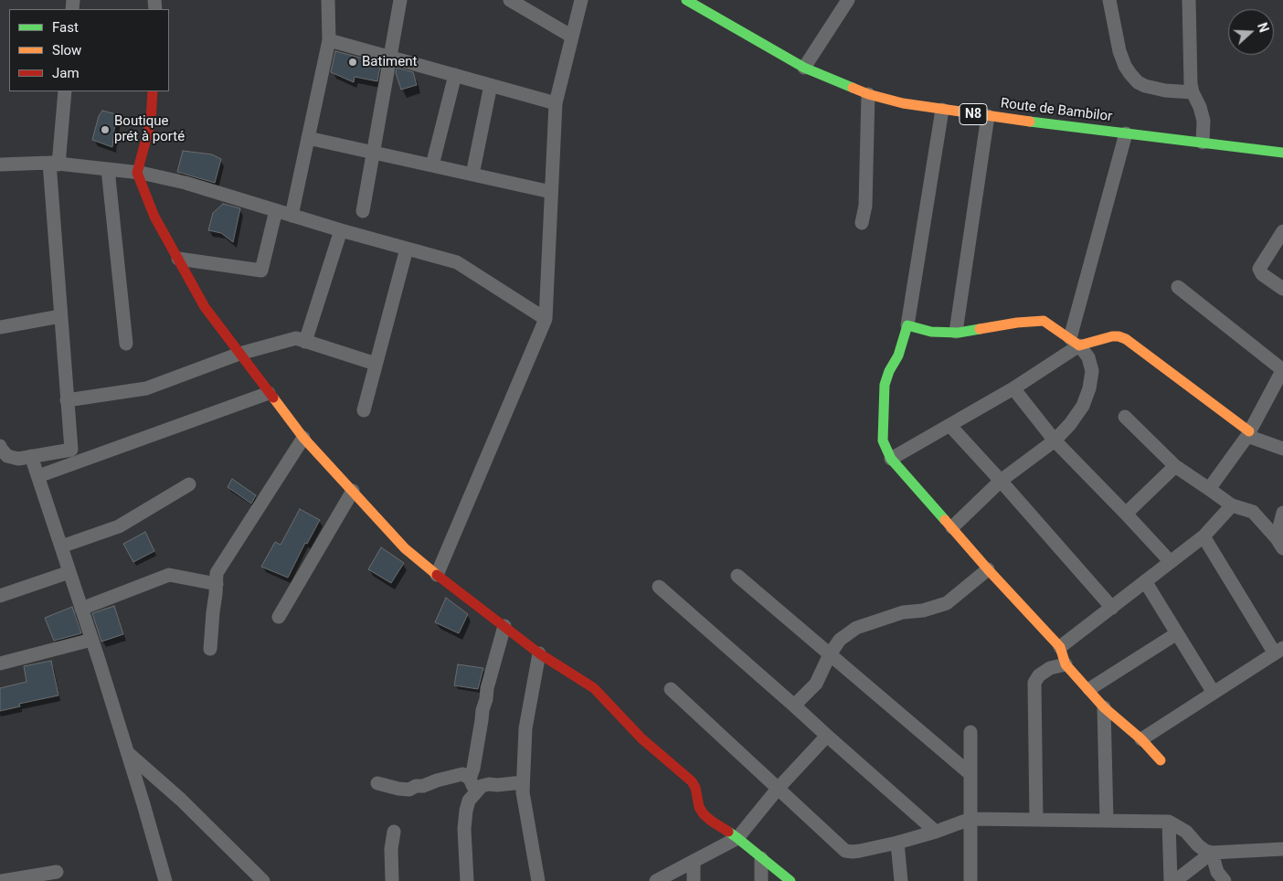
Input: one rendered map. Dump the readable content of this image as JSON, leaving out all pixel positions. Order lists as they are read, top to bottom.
{
  "streets": {
    "street": ["Route de Bambilor", "N8"]
  },
  "places": ["Batiment", "Boutique prét à porté"],
  "legend": ["Fast", "Slow", "Jam"],
  "north": "right"
}
